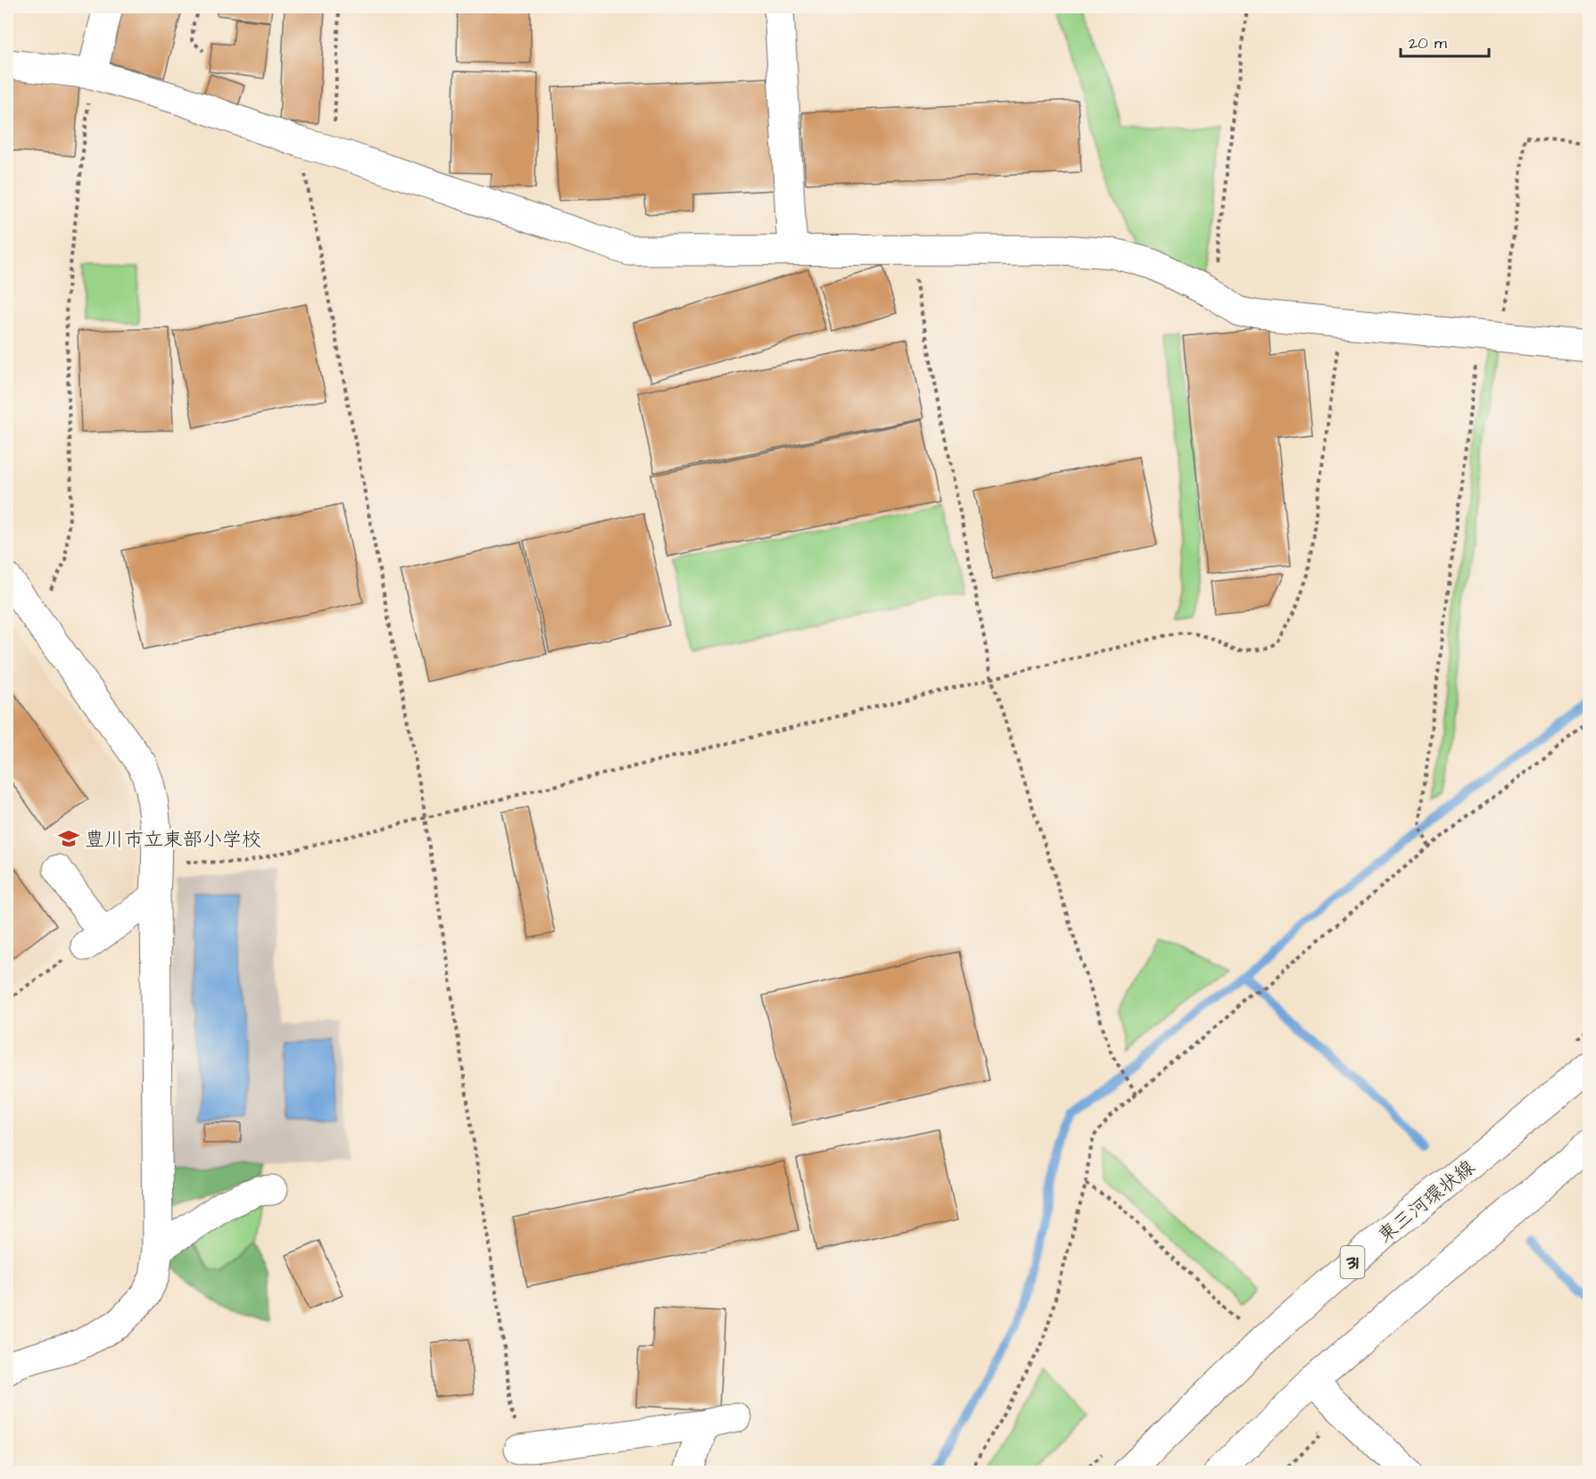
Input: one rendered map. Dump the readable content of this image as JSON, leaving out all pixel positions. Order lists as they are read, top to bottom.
{
  "streets": {
    "street": ["東三河環状線", "31"]
  },
  "places": {
    "school or university": ["豊川市立東部小学校"]
  },
  "scale_bar": "20 m"
}
